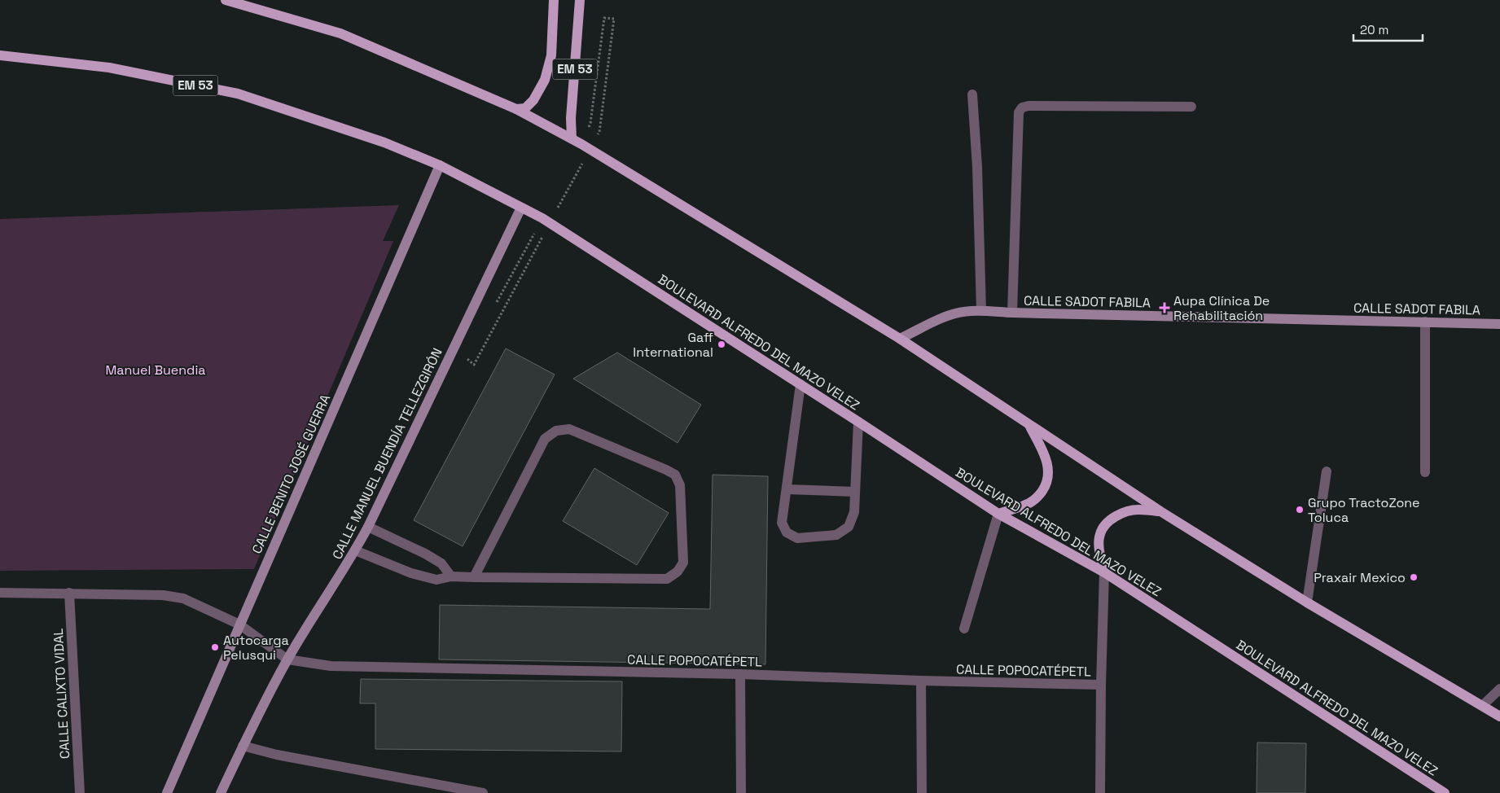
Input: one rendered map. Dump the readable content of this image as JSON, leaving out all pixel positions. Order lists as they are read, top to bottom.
{
  "streets": {
    "main road": [
      "EM 53",
      "CALLE SADOT FABILA",
      "BOULEVARD ALFREDO DEL MAZO VELEZ",
      "CALLE MANUEL BUENDÍA TELLEZGIRÓN",
      "CALLE BENITO JOSÉ GUERRA"
    ],
    "street": ["CALLE POPOCATÉPETL", "CALLE CALIXTO VIDAL"]
  },
  "crossings": [
    ["BOULEVARD ALFREDO DEL MAZO VELEZ", "CALLE MANUEL BUENDÍA TELLEZGIRÓN"],
    ["BOULEVARD ALFREDO DEL MAZO VELEZ", "CALLE BENITO JOSÉ GUERRA"],
    ["CALLE MANUEL BUENDÍA TELLEZGIRÓN", "CALLE POPOCATÉPETL"]
  ],
  "parks": ["Manuel Buendia"],
  "places": {
    "health": ["Aupa Clínica De Rehabilitación"],
    "other": [
      "Gaff International",
      "Grupo TractoZone Toluca",
      "Praxair Mexico",
      "Autocarga Pelusqui"
    ]
  },
  "scale_bar": "20 m"
}
